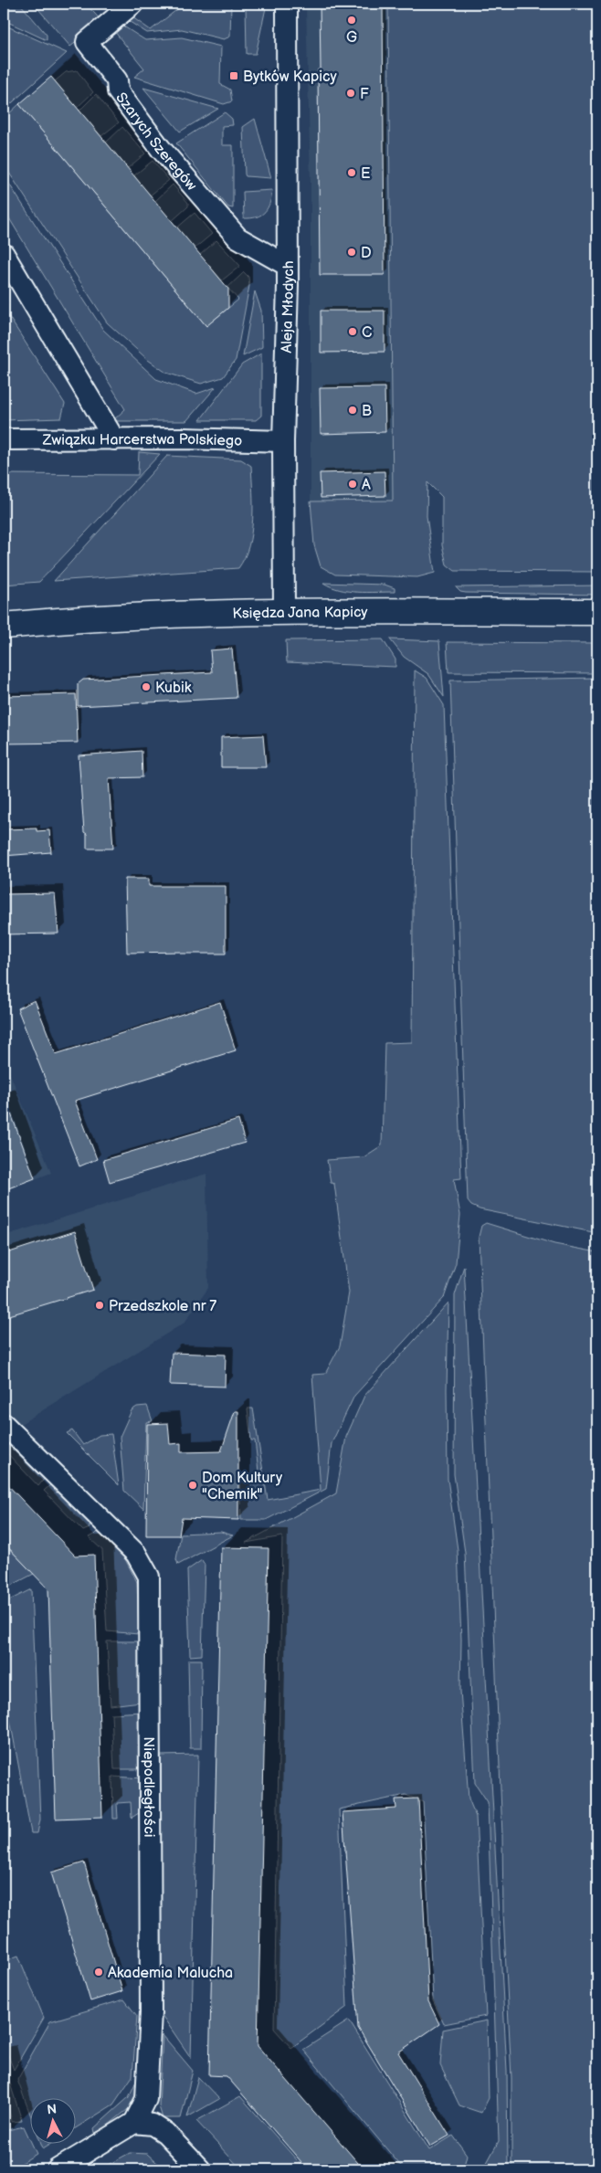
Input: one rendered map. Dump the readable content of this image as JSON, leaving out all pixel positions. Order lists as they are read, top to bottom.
{
  "streets": {
    "street": [
      "Szarych Szeregów",
      "Aleja Młodych",
      "Związku Harcerstwa Polskiego",
      "Księdza Jana Kapicy",
      "Niepodległości"
    ]
  },
  "crossings": [
    ["Szarych Szeregów", "Aleja Młodych"],
    ["Aleja Młodych", "Związku Harcerstwa Polskiego"],
    ["Aleja Młodych", "Księdza Jana Kapicy"]
  ],
  "places": {
    "other": [
      "G",
      "F",
      "E",
      "D",
      "C",
      "B",
      "A",
      "Kubik",
      "Przedszkole nr 7",
      "Dom Kultury \"Chemik\"",
      "Akademia Malucha"
    ],
    "transit": ["Bytków Kapicy"]
  },
  "north": "top"
}
